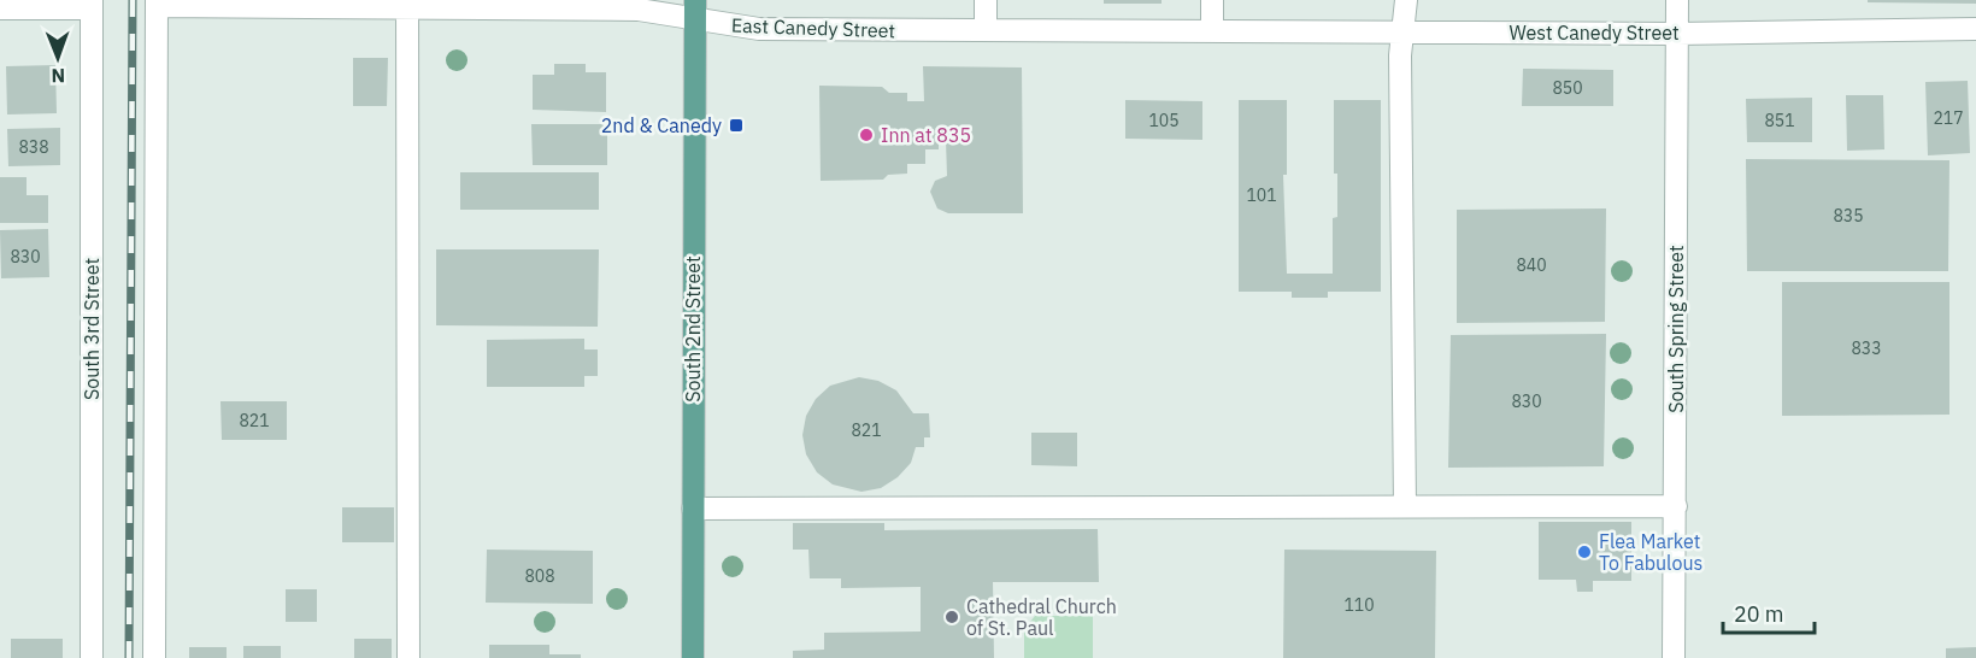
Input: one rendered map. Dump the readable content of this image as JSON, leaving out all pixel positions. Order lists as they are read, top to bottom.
{
  "streets": {
    "main road": ["South 2nd Street"],
    "street": [
      "East Canedy Street",
      "West Canedy Street",
      "South 3rd Street",
      "South Spring Street"
    ]
  },
  "crossings": [
    ["East Canedy Street", "West Canedy Street"],
    ["East Canedy Street", "South 2nd Street"],
    ["West Canedy Street", "South Spring Street"]
  ],
  "places": {
    "transit": ["2nd & Canedy"],
    "other": ["Inn at 835", "Flea Market To Fabulous", "Cathedral Church of St. Paul"]
  },
  "house_numbers": [
    "850",
    "217",
    "105",
    "851",
    "838",
    "101",
    "835",
    "830",
    "840",
    "833",
    "830",
    "821",
    "821",
    "808",
    "110"
  ],
  "scale_bar": "20 m",
  "north": "bottom"
}
